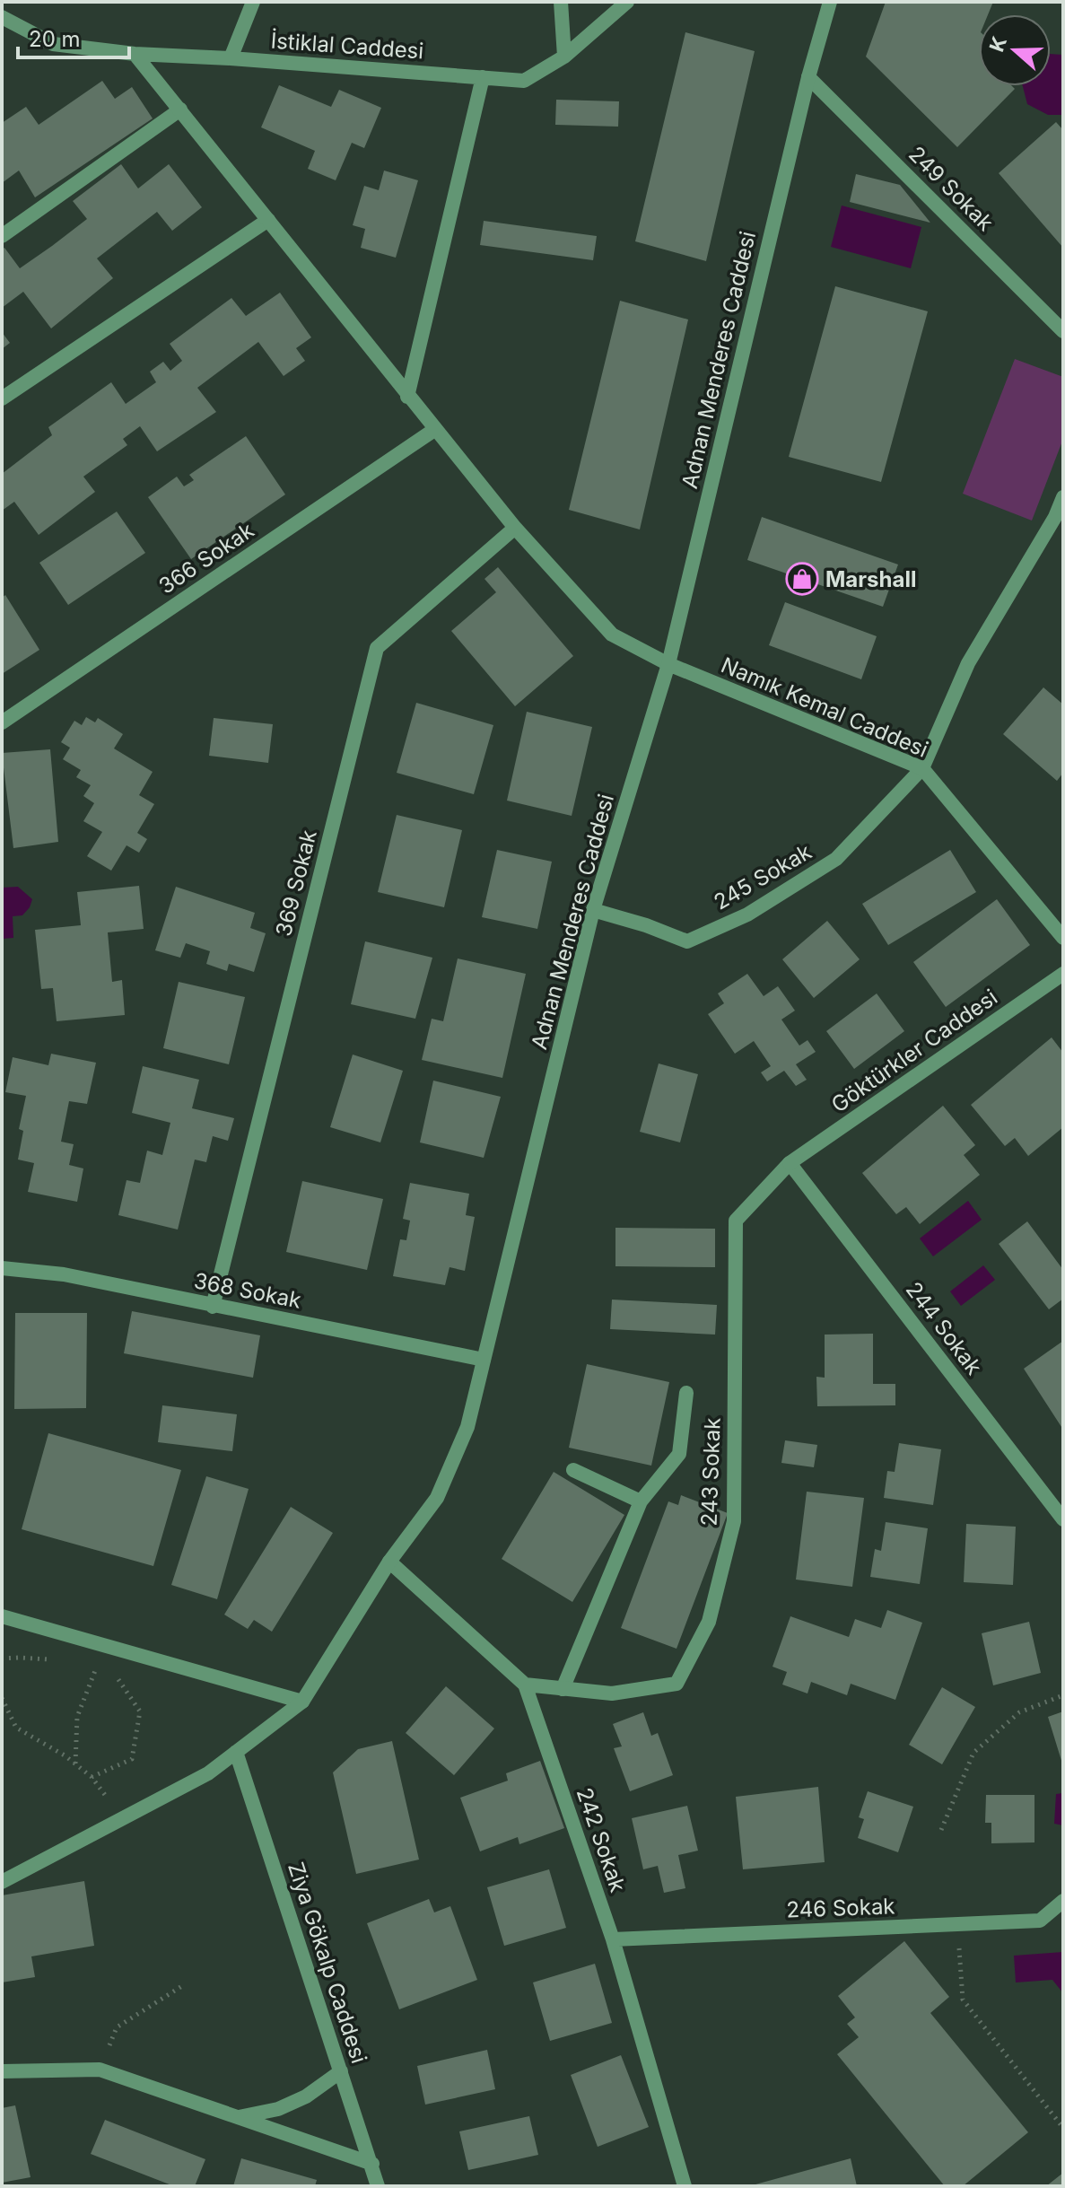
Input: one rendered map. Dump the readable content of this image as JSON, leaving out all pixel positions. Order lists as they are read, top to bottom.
{
  "streets": {
    "street": [
      "İstiklal Caddesi",
      "249 Sokak",
      "Adnan Menderes Caddesi",
      "366 Sokak",
      "Namık Kemal Caddesi",
      "245 Sokak",
      "369 Sokak",
      "Göktürkler Caddesi",
      "368 Sokak",
      "244 Sokak",
      "243 Sokak",
      "242 Sokak",
      "246 Sokak",
      "Ziya Gökalp Caddesi"
    ]
  },
  "crossings": [
    ["249 Sokak", "Adnan Menderes Caddesi"],
    ["Adnan Menderes Caddesi", "Namık Kemal Caddesi"],
    ["Adnan Menderes Caddesi", "245 Sokak"],
    ["Adnan Menderes Caddesi", "368 Sokak"],
    ["Adnan Menderes Caddesi", "242 Sokak"],
    ["Adnan Menderes Caddesi", "Ziya Gökalp Caddesi"],
    ["Namık Kemal Caddesi", "245 Sokak"],
    ["369 Sokak", "368 Sokak"],
    ["Göktürkler Caddesi", "244 Sokak"],
    ["Göktürkler Caddesi", "243 Sokak"],
    ["244 Sokak", "243 Sokak"],
    ["243 Sokak", "242 Sokak"],
    ["242 Sokak", "246 Sokak"]
  ],
  "places": {
    "shop": ["Marshall"]
  },
  "scale_bar": "20 m",
  "north": "left"
}
